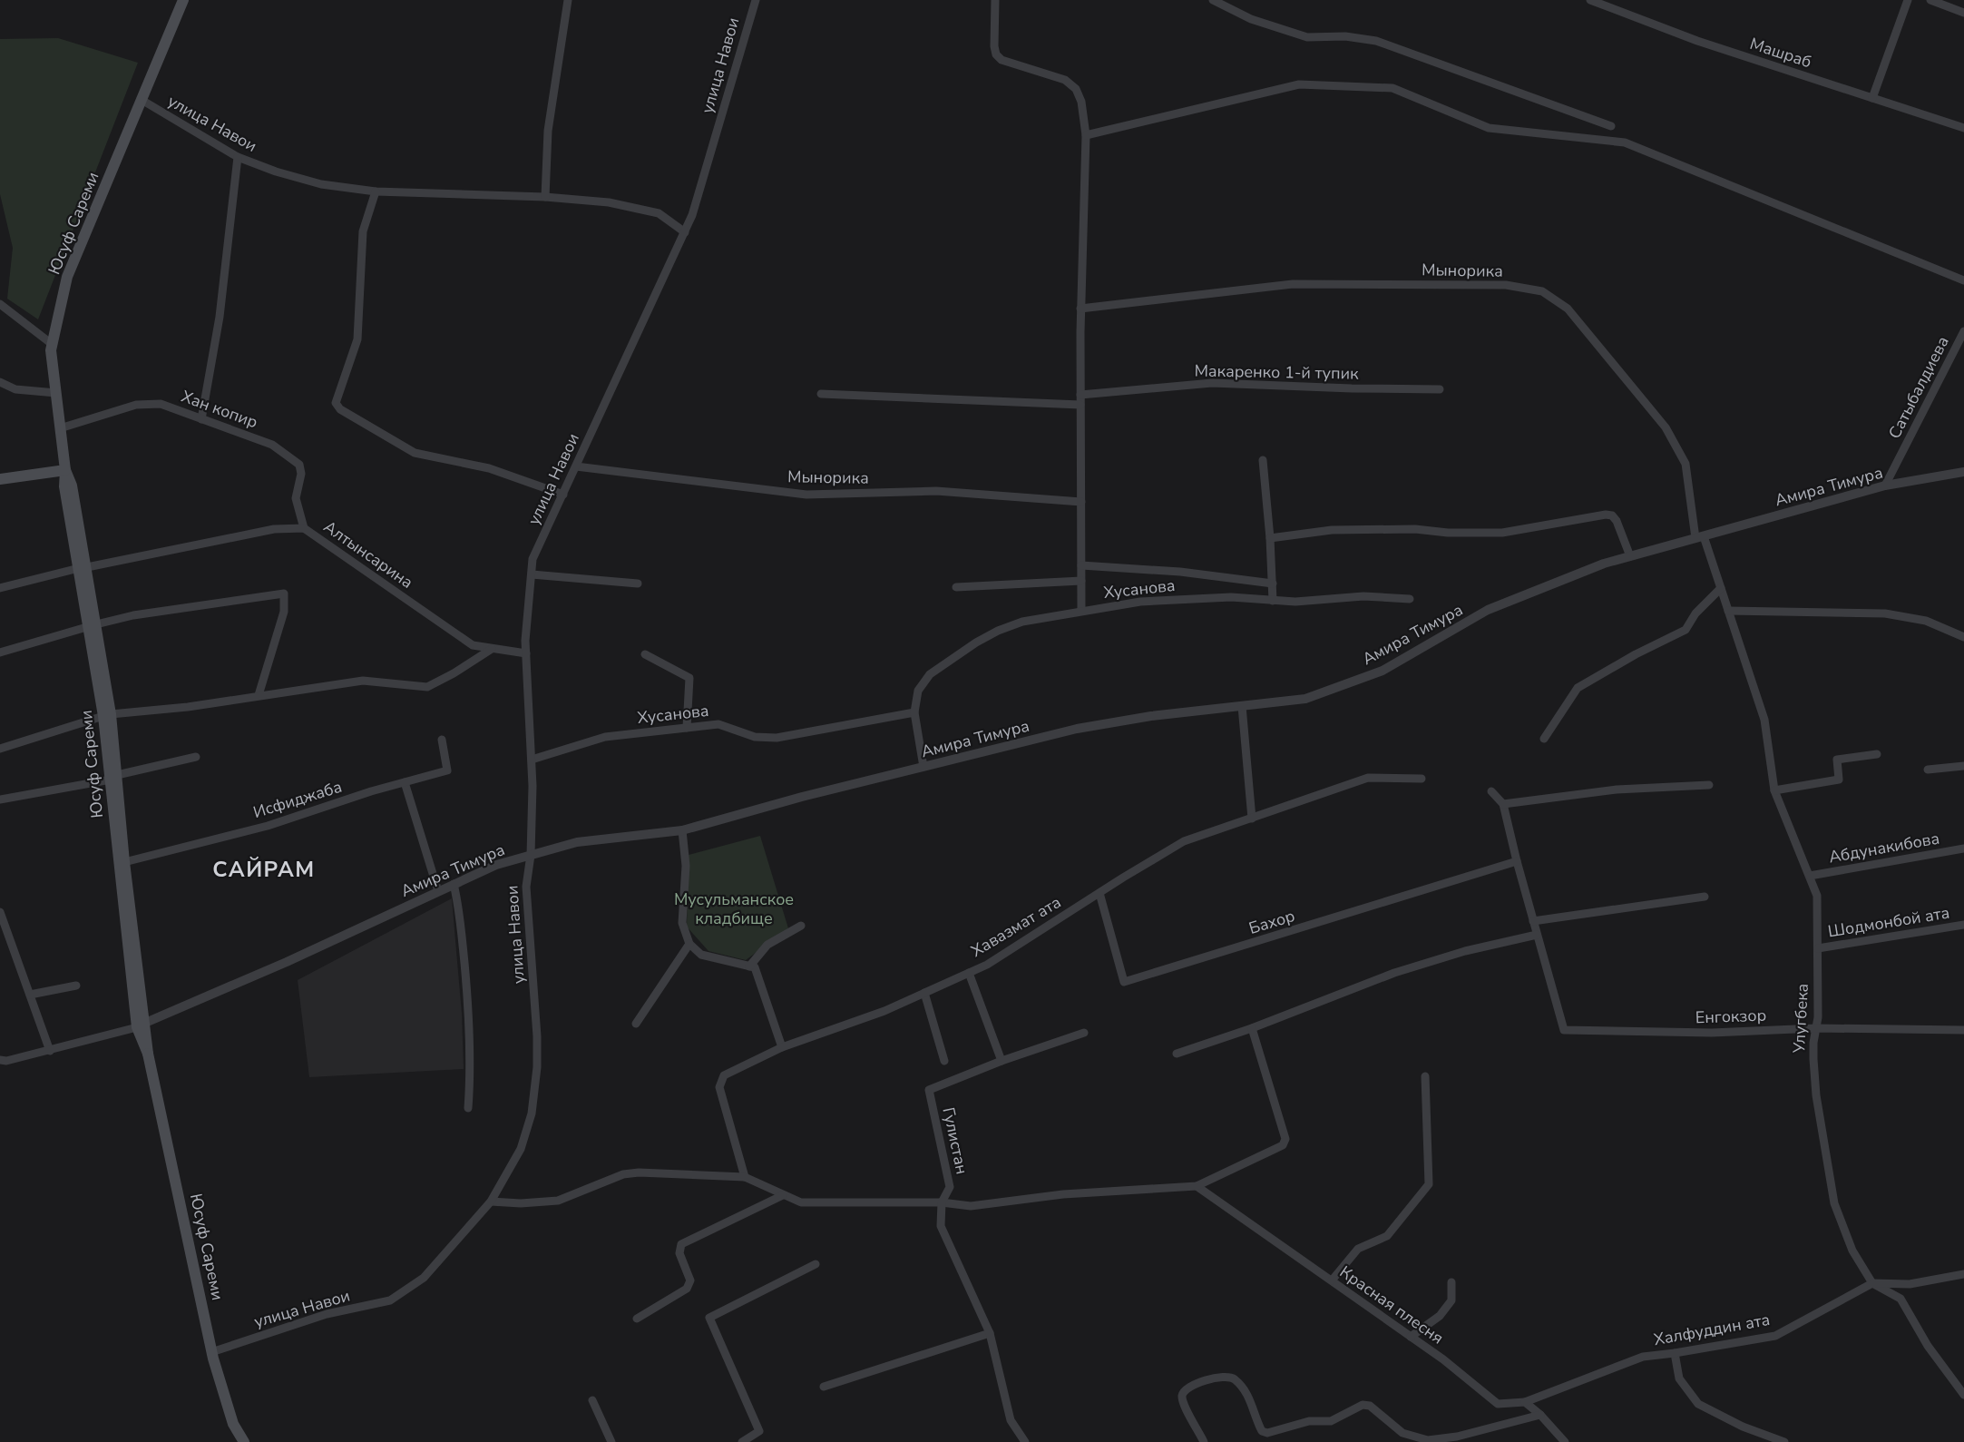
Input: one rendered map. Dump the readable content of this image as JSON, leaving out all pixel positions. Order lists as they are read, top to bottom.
{
  "streets": {
    "main road": ["Юсуф Сареми"],
    "street": [
      "Машраб",
      "улица Навои",
      "Мынорика",
      "Макаренко 1-й тупик",
      "Сатыбалдиева",
      "Хан копир",
      "Амира Тимура",
      "Алтынсарина",
      "Хусанова",
      "Исфиджаба",
      "Абдунакибова",
      "Бахор",
      "Шодмонбой ата",
      "Хавазмат ата",
      "Енгокзор",
      "Улугбека",
      "Гулистан",
      "Красная плесня",
      "Халфуддин ата"
    ]
  },
  "crossings": [
    ["улица Навои", "Юсуф Сареми"],
    ["улица Навои", "Мынорика"],
    ["улица Навои", "Амира Тимура"],
    ["улица Навои", "Алтынсарина"],
    ["улица Навои", "Хусанова"],
    ["Юсуф Сареми", "Хан копир"],
    ["Юсуф Сареми", "Амира Тимура"],
    ["Юсуф Сареми", "Алтынсарина"],
    ["Юсуф Сареми", "Исфиджаба"],
    ["Мынорика", "Амира Тимура"],
    ["Мынорика", "Улугбека"],
    ["Сатыбалдиева", "Амира Тимура"],
    ["Хан копир", "Алтынсарина"],
    ["Амира Тимура", "Хусанова"],
    ["Амира Тимура", "Улугбека"],
    ["Абдунакибова", "Улугбека"],
    ["Бахор", "Хавазмат ата"],
    ["Шодмонбой ата", "Улугбека"],
    ["Енгокзор", "Улугбека"],
    ["Улугбека", "Халфуддин ата"],
    ["Красная плесня", "Халфуддин ата"]
  ],
  "districts": ["САЙРАМ"],
  "parks": ["Мусульманское кладбище"]
}
